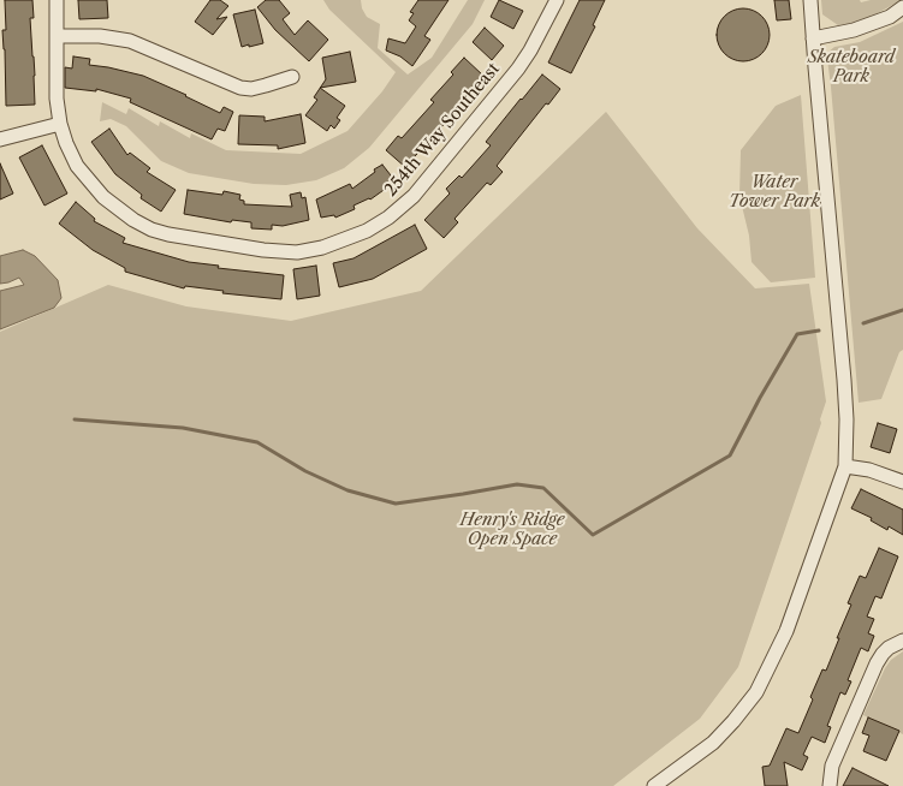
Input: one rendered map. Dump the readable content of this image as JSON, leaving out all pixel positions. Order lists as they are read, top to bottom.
{
  "streets": {
    "street": ["254th Way Southeast"]
  },
  "parks": ["Skateboard Park", "Water Tower Park", "Henry's Ridge Open Space"]
}
